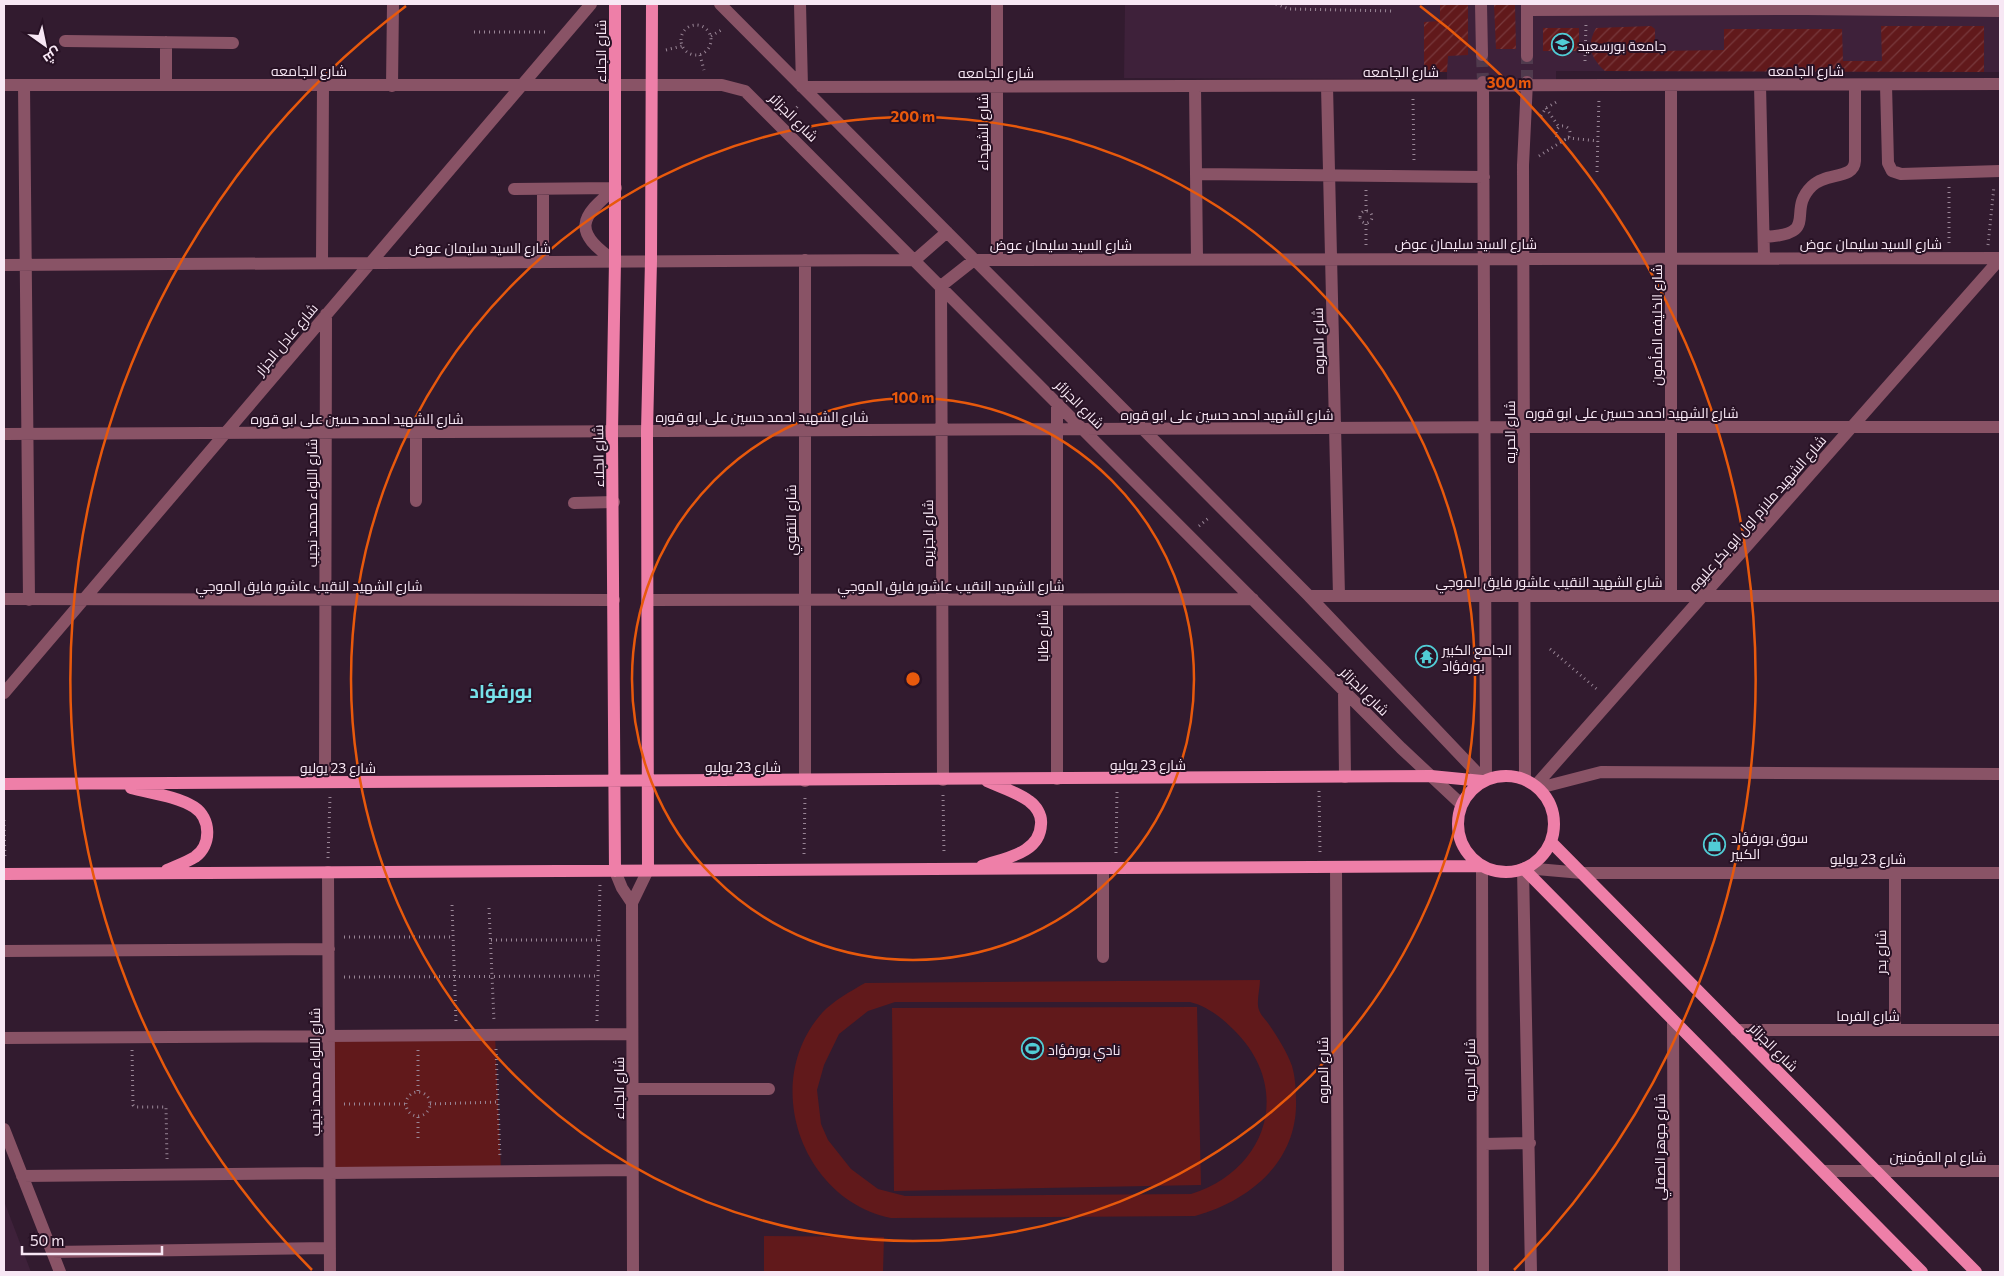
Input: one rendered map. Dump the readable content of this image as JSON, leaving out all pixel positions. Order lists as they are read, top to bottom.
{
  "streets": {
    "main road": ["شارع الجلاء", "شارع الجزائر", "شارع 23 يوليو"],
    "street": [
      "شارع الجامعه",
      "شارع الشهداء",
      "شارع السيد سليمان عوض",
      "شارع الخليفه المأمون",
      "شارع عادل الجزار",
      "شارع المروه",
      "شارع الشهيد احمد حسين على ابو قوره",
      "شارع الحريه",
      "شارع اللواء محمد نجيب",
      "شارع الشهيد ملازم اول ابو بكر عليوه",
      "شارع التقوي",
      "شارع الجزيره",
      "شارع الشهيد النقيب عاشور فايق الموجي",
      "شارع طابا",
      "شارع بدر",
      "شارع الفرما",
      "شارع جوهر الصقلي",
      "شارع ام المؤمنين"
    ]
  },
  "crossings": [
    ["شارع الجلاء", "شارع الجامعه"],
    ["شارع الجلاء", "شارع الجزائر"],
    ["شارع الجلاء", "شارع السيد سليمان عوض"],
    ["شارع الجلاء", "شارع الشهيد احمد حسين على ابو قوره"],
    ["شارع الجلاء", "شارع الشهيد النقيب عاشور فايق الموجي"],
    ["شارع الجلاء", "شارع 23 يوليو"],
    ["شارع الجامعه", "شارع الجزائر"],
    ["شارع الجامعه", "شارع الشهداء"],
    ["شارع الجامعه", "شارع الخليفه المأمون"],
    ["شارع الجامعه", "شارع عادل الجزار"],
    ["شارع الجامعه", "شارع المروه"],
    ["شارع الجامعه", "شارع الحريه"],
    ["شارع الجزائر", "شارع السيد سليمان عوض"],
    ["شارع الجزائر", "شارع الشهيد احمد حسين على ابو قوره"],
    ["شارع الجزائر", "شارع الحريه"],
    ["شارع الجزائر", "شارع الشهيد ملازم اول ابو بكر عليوه"],
    ["شارع الجزائر", "شارع الجزيره"],
    ["شارع الجزائر", "شارع الشهيد النقيب عاشور فايق الموجي"],
    ["شارع الجزائر", "شارع طابا"],
    ["شارع الجزائر", "شارع 23 يوليو"],
    ["شارع الجزائر", "شارع الفرما"],
    ["شارع الجزائر", "شارع ام المؤمنين"],
    ["شارع الشهداء", "شارع السيد سليمان عوض"],
    ["شارع السيد سليمان عوض", "شارع الخليفه المأمون"],
    ["شارع السيد سليمان عوض", "شارع عادل الجزار"],
    ["شارع السيد سليمان عوض", "شارع المروه"],
    ["شارع السيد سليمان عوض", "شارع الحريه"],
    ["شارع السيد سليمان عوض", "شارع الشهيد ملازم اول ابو بكر عليوه"],
    ["شارع السيد سليمان عوض", "شارع التقوي"],
    ["شارع السيد سليمان عوض", "شارع الجزيره"],
    ["شارع الخليفه المأمون", "شارع الشهيد احمد حسين على ابو قوره"],
    ["شارع الخليفه المأمون", "شارع الشهيد النقيب عاشور فايق الموجي"],
    ["شارع عادل الجزار", "شارع الشهيد احمد حسين على ابو قوره"],
    ["شارع عادل الجزار", "شارع اللواء محمد نجيب"],
    ["شارع عادل الجزار", "شارع الشهيد النقيب عاشور فايق الموجي"],
    ["شارع المروه", "شارع الشهيد احمد حسين على ابو قوره"],
    ["شارع المروه", "شارع الشهيد النقيب عاشور فايق الموجي"],
    ["شارع الشهيد احمد حسين على ابو قوره", "شارع الحريه"],
    ["شارع الشهيد احمد حسين على ابو قوره", "شارع اللواء محمد نجيب"],
    ["شارع الشهيد احمد حسين على ابو قوره", "شارع الشهيد ملازم اول ابو بكر عليوه"],
    ["شارع الشهيد احمد حسين على ابو قوره", "شارع التقوي"],
    ["شارع الشهيد احمد حسين على ابو قوره", "شارع الجزيره"],
    ["شارع الشهيد احمد حسين على ابو قوره", "شارع طابا"],
    ["شارع الحريه", "شارع الشهيد ملازم اول ابو بكر عليوه"],
    ["شارع الحريه", "شارع الشهيد النقيب عاشور فايق الموجي"],
    ["شارع الحريه", "شارع 23 يوليو"],
    ["شارع اللواء محمد نجيب", "شارع الشهيد النقيب عاشور فايق الموجي"],
    ["شارع اللواء محمد نجيب", "شارع 23 يوليو"],
    ["شارع الشهيد ملازم اول ابو بكر عليوه", "شارع الشهيد النقيب عاشور فايق الموجي"],
    ["شارع الشهيد ملازم اول ابو بكر عليوه", "شارع 23 يوليو"],
    ["شارع التقوي", "شارع الشهيد النقيب عاشور فايق الموجي"],
    ["شارع التقوي", "شارع 23 يوليو"],
    ["شارع الجزيره", "شارع الشهيد النقيب عاشور فايق الموجي"],
    ["شارع الجزيره", "شارع 23 يوليو"],
    ["شارع الشهيد النقيب عاشور فايق الموجي", "شارع طابا"],
    ["شارع طابا", "شارع 23 يوليو"],
    ["شارع 23 يوليو", "شارع بدر"],
    ["شارع بدر", "شارع الفرما"]
  ],
  "districts": ["بورفؤاد"],
  "places": {
    "school or university": ["جامعة بورسعيد"],
    "temple": ["الجامع الكبير بورفؤاد"],
    "shop": ["سوق بورفؤاد الكبير"],
    "sports": ["نادي بورفؤاد"]
  },
  "scale_bar": "50 m",
  "north": "bottom right",
  "rings": ["300 m", "200 m", "100 m"]
}
